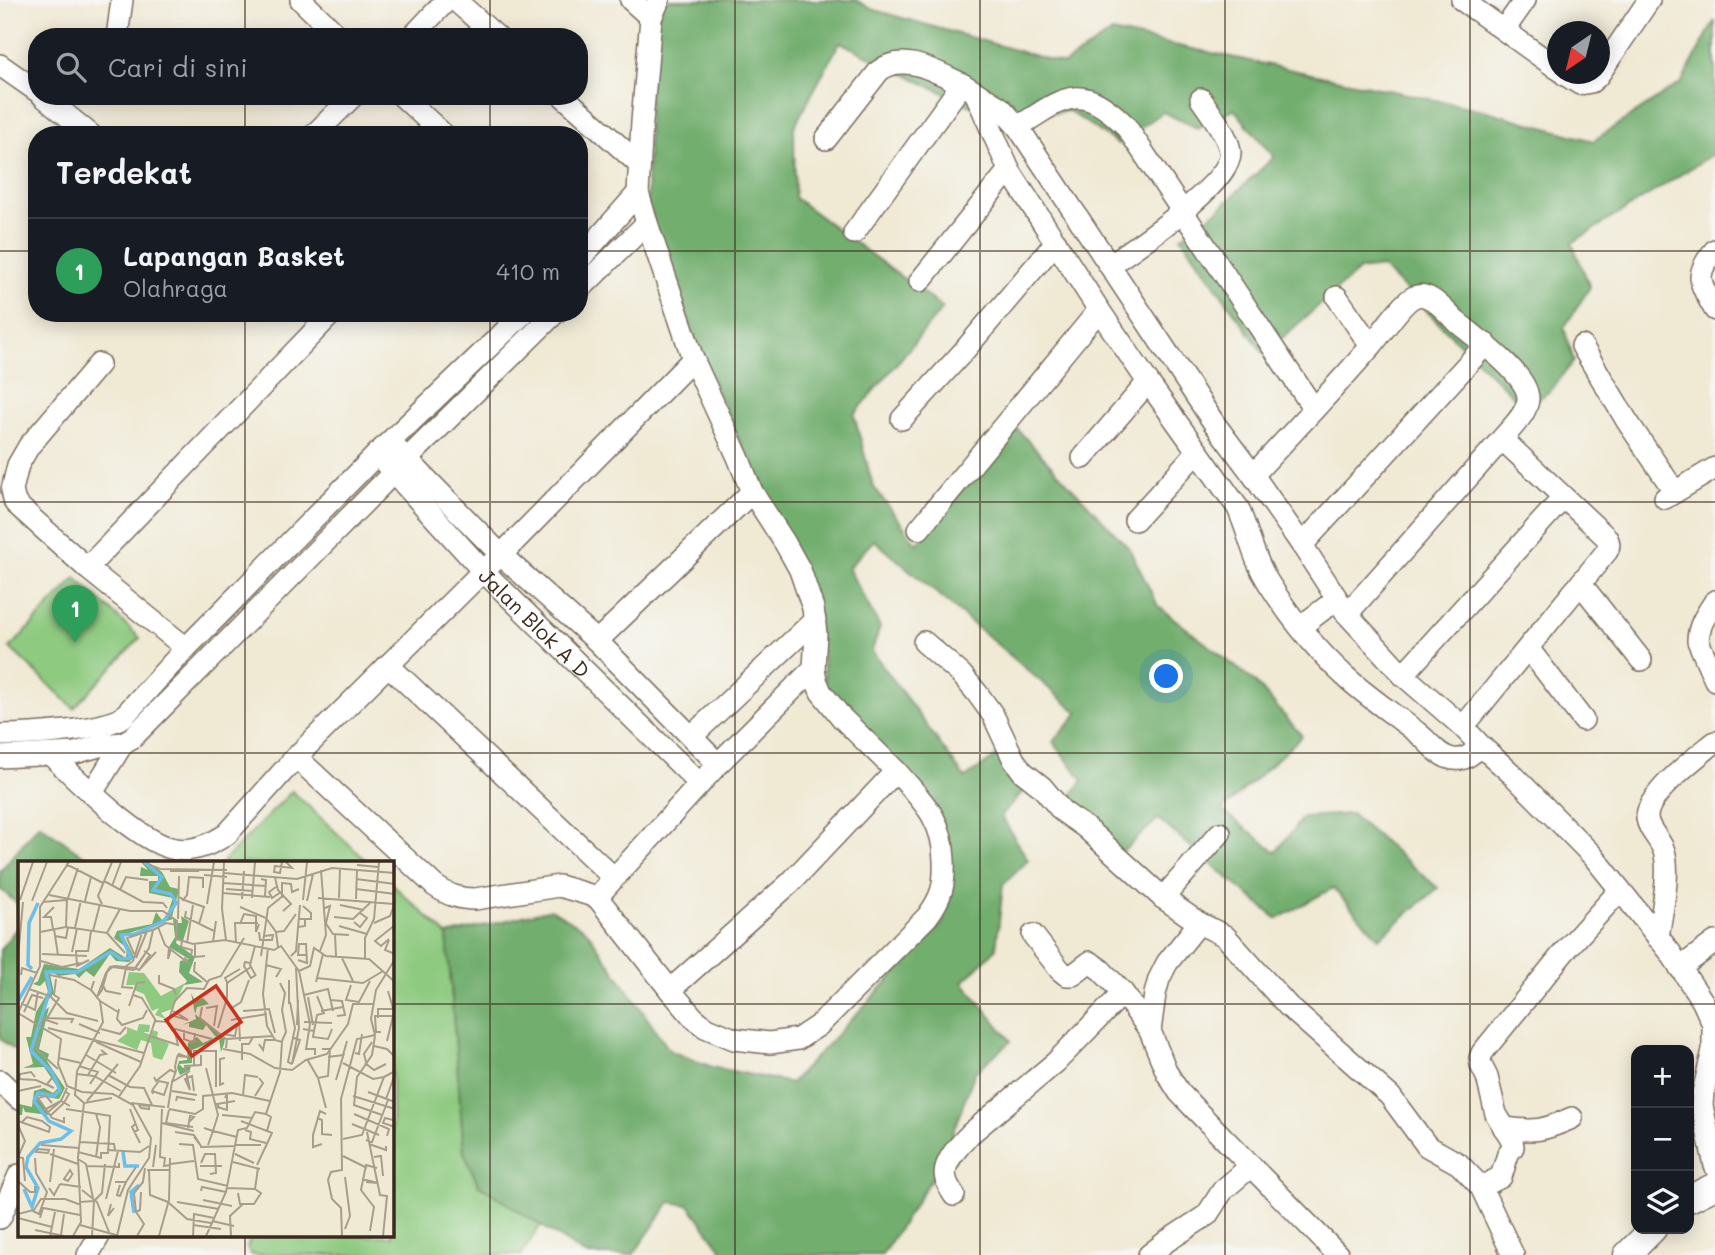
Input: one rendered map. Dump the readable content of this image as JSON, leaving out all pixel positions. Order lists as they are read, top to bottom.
{
  "streets": {
    "street": ["Jalan Blok A D"]
  },
  "north": "bottom left",
  "page": {
    "search": "Cari di sini",
    "heading": "Terdekat",
    "list": [
      {
        "mark": "1",
        "name": "Lapangan Basket",
        "note": "Olahraga",
        "value": "410 m"
      }
    ],
    "pins": "1",
    "map_buttons": ["+", "−"]
  }
}
